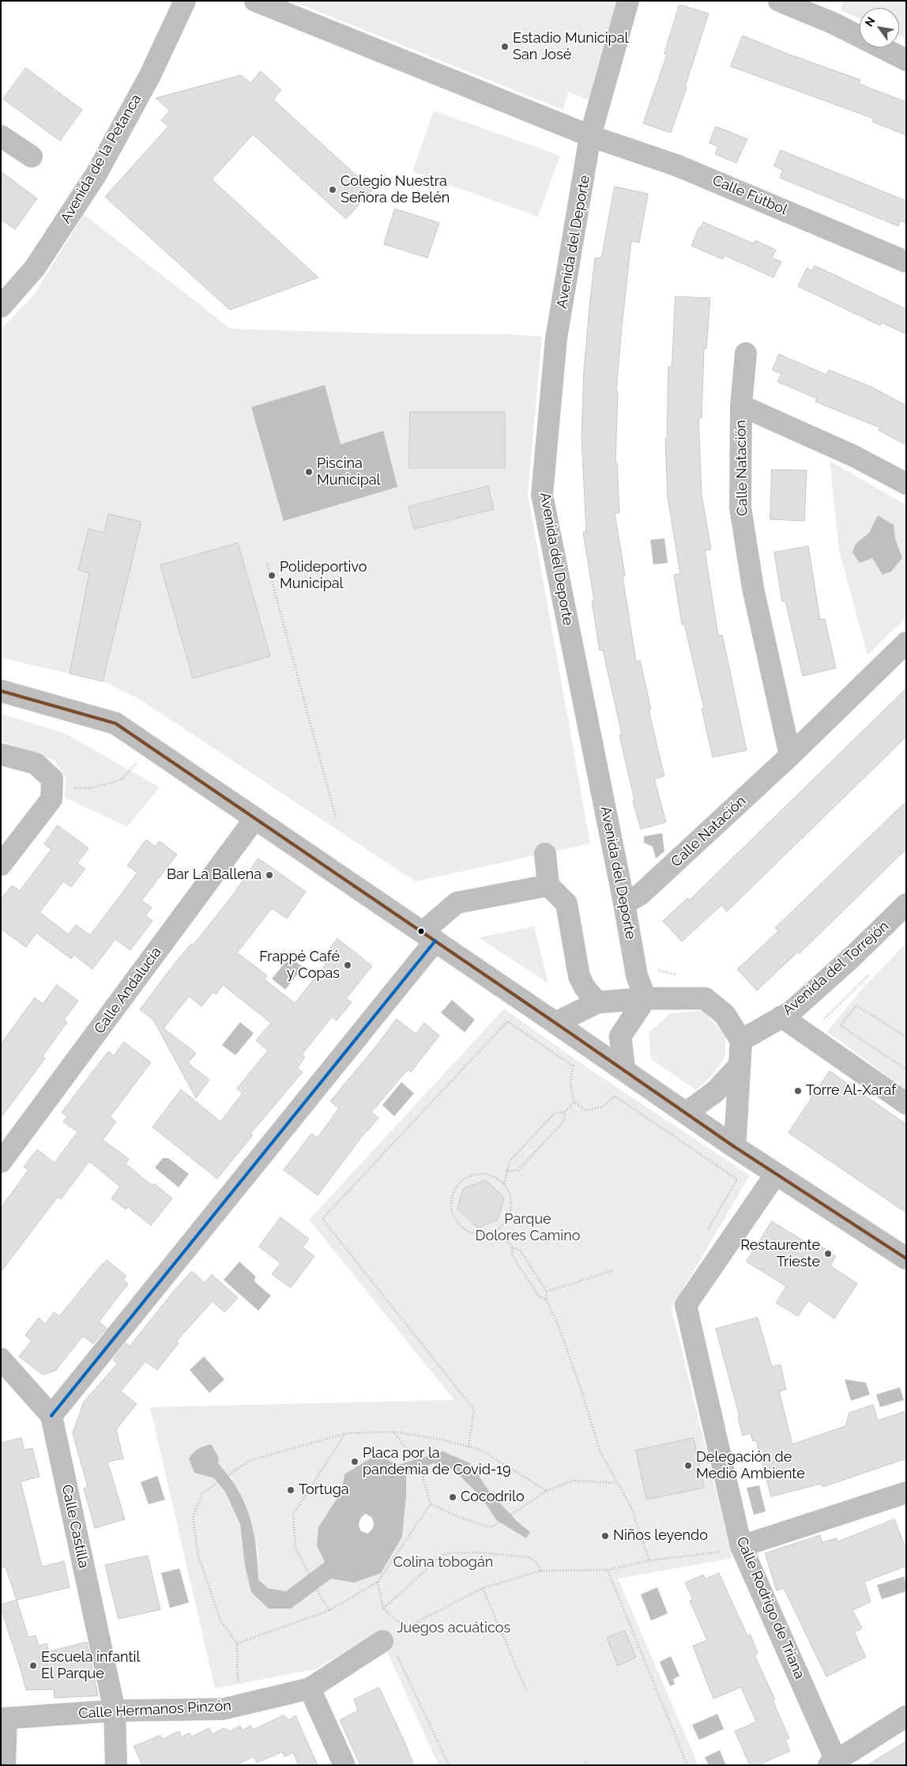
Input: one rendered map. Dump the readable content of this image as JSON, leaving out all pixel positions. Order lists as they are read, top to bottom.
{
  "streets": {
    "street": [
      "Avenida de la Petanca",
      "Calle Fútbol",
      "Avenida del Deporte",
      "Calle Natación",
      "Avenida del Torrejón",
      "Calle Andalucía",
      "Calle Castilla",
      "Calle Rodrigo de Triana",
      "Calle Hermanos Pinzón"
    ]
  },
  "crossings": [
    ["Calle Fútbol", "Avenida del Deporte"],
    ["Avenida del Deporte", "Calle Natación"],
    ["Avenida del Deporte", "Avenida del Torrejón"],
    ["Calle Castilla", "Calle Hermanos Pinzón"]
  ],
  "parks": ["Parque Dolores Camino", "Colina tobogán", "Juegos acuáticos"],
  "places": [
    "Estadio Municipal San José",
    "Colegio Nuestra Señora de Belén",
    "Piscina Municipal",
    "Polideportivo Municipal",
    "Bar La Ballena",
    "Frappé Café y Copas",
    "Torre Al-Xaraf",
    "Restaurente Trieste",
    "Placa por la pandemia de Covid-19",
    "Delegación de Medio Ambiente",
    "Tortuga",
    "Cocodrilo",
    "Niños leyendo",
    "Escuela infantil El Parque"
  ],
  "north": "top left"
}
